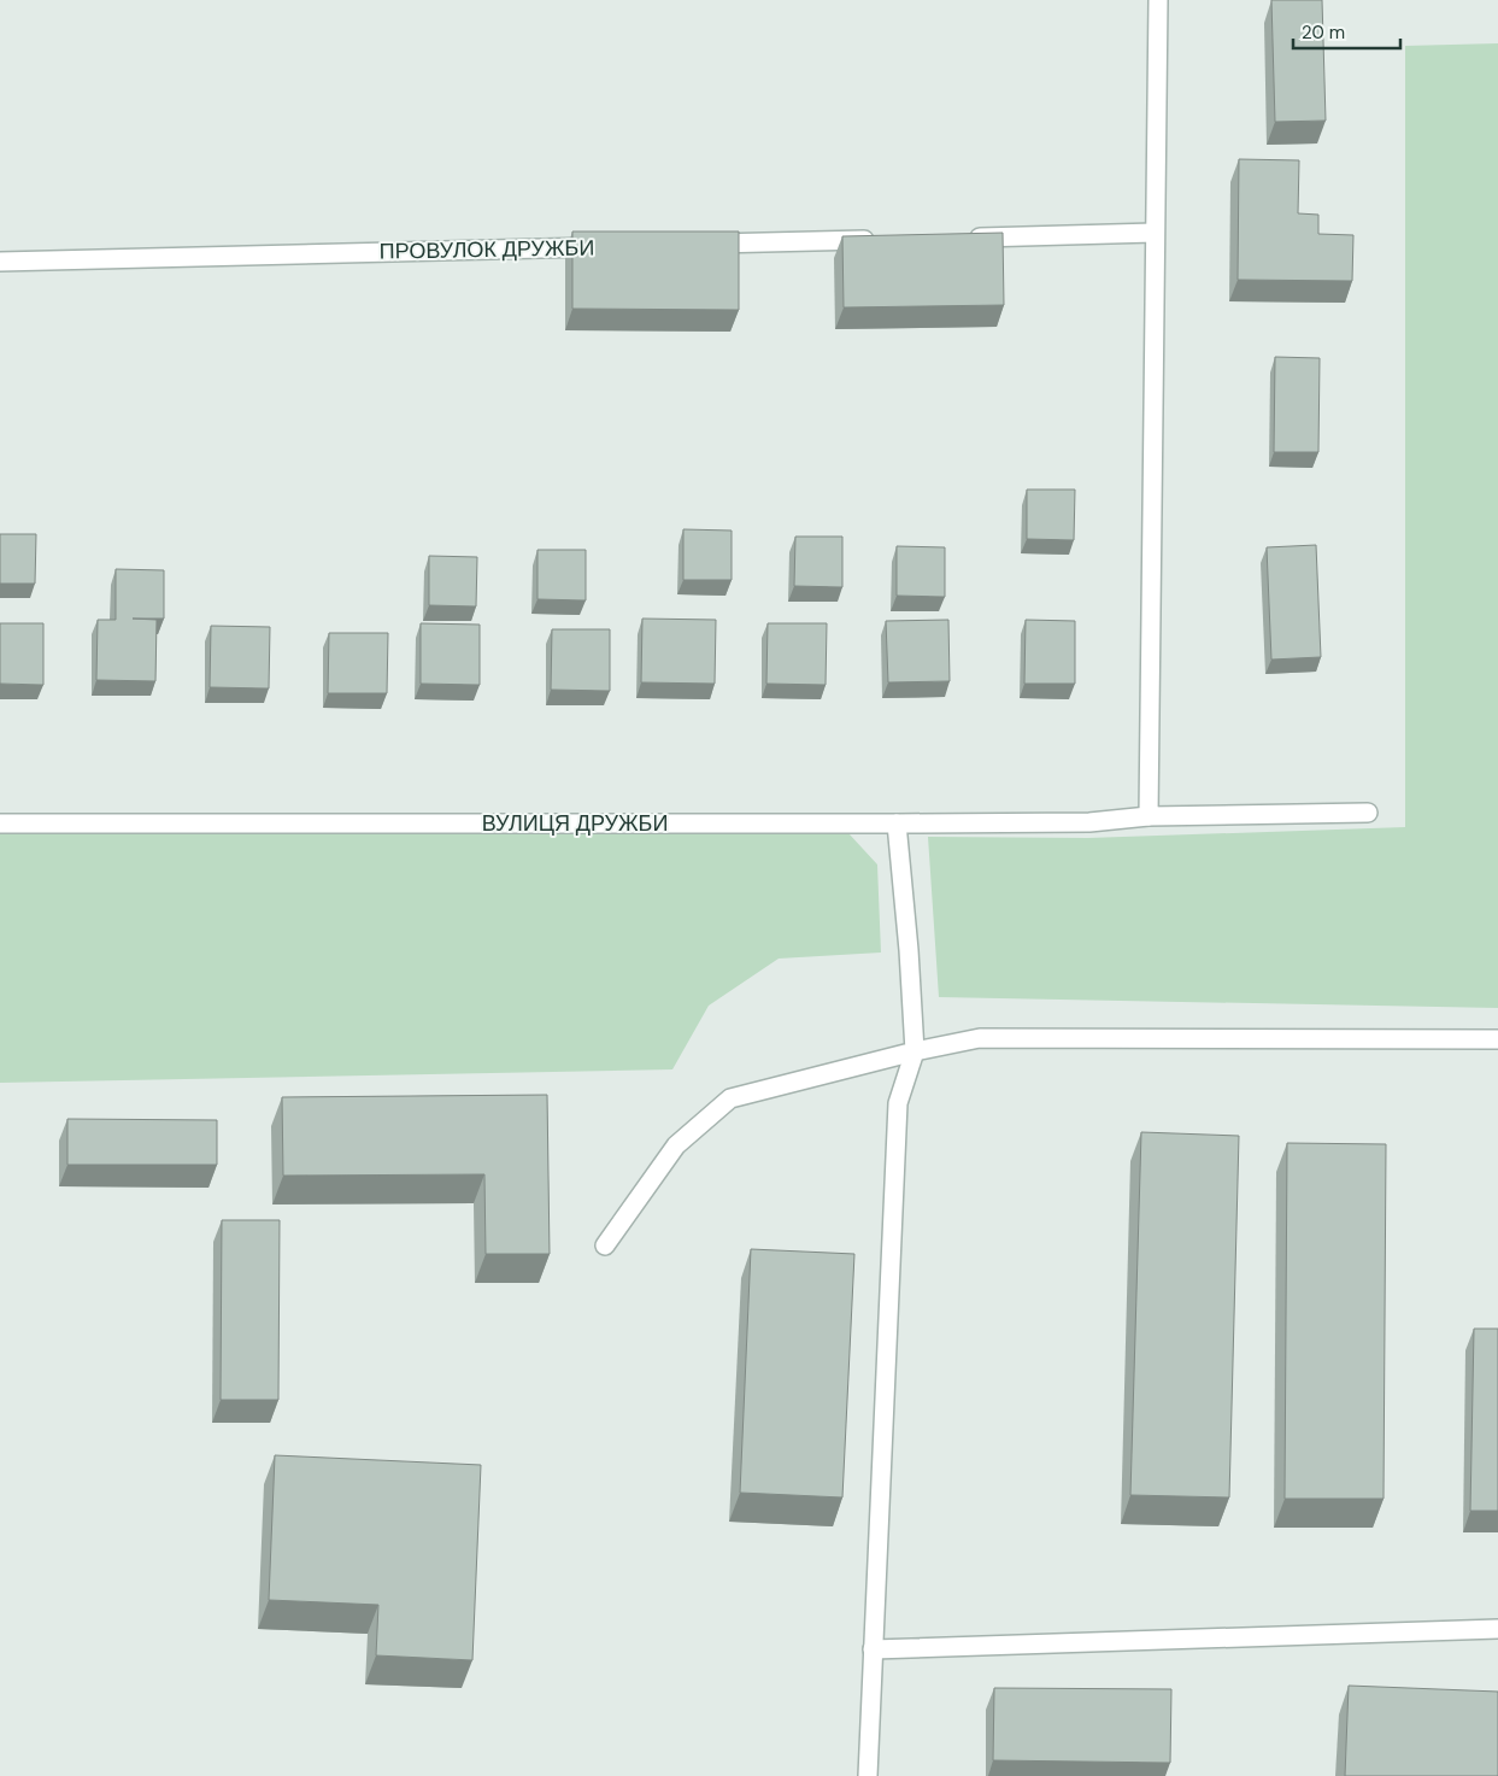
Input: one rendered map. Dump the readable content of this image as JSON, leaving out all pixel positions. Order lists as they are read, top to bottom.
{
  "streets": {
    "street": ["ПРОВУЛОК ДРУЖБИ", "ВУЛИЦЯ ДРУЖБИ"]
  },
  "scale_bar": "20 m"
}
